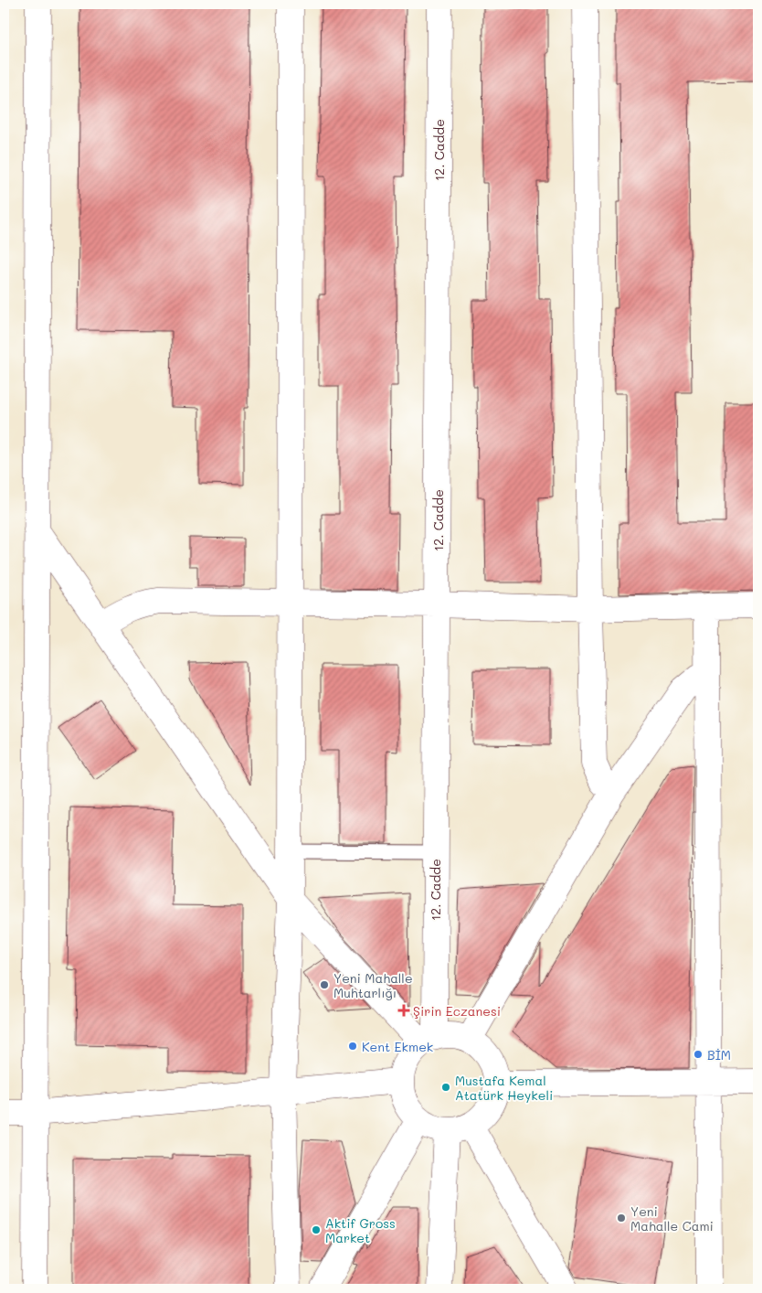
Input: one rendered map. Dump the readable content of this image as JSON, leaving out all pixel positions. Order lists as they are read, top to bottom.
{
  "streets": {
    "street": ["12. Cadde"]
  },
  "places": {
    "other": [
      "Yeni Mahalle Muhtarlığı",
      "Kent Ekmek",
      "BİM",
      "Mustafa Kemal Atatürk Heykeli",
      "Yeni Mahalle Cami",
      "Aktif Gross Market"
    ],
    "health": ["Şirin Eczanesi"]
  }
}
